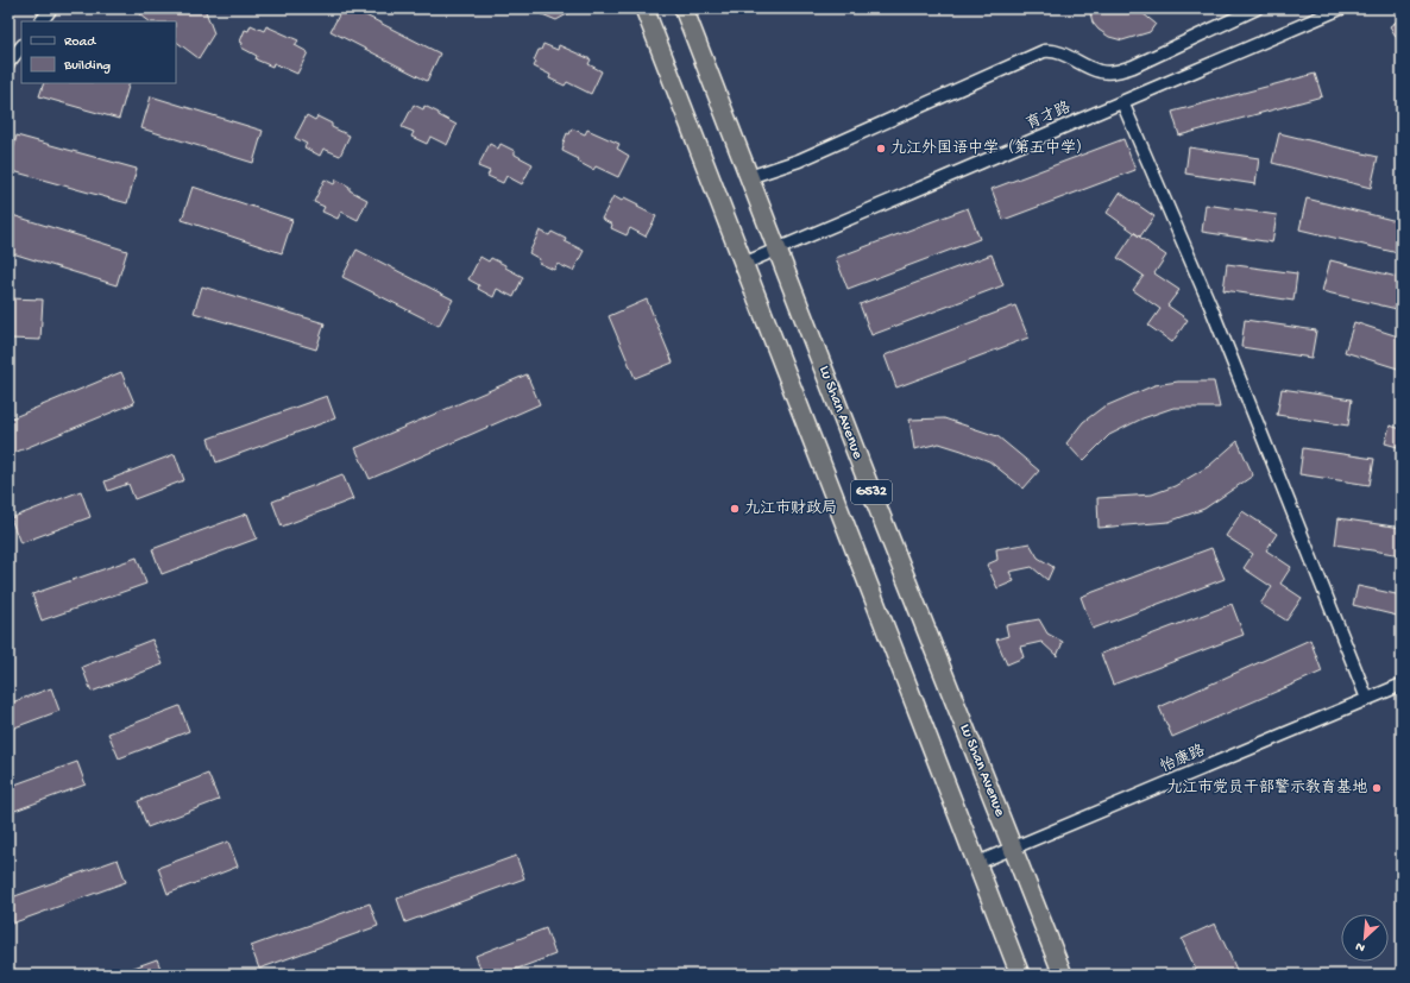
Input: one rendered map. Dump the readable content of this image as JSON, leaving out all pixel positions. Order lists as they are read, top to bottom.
{
  "streets": {
    "highway": ["Lu Shan Avenue", "G532"],
    "street": ["育才路", "怡康路"]
  },
  "crossings": [
    ["育才路", "Lu Shan Avenue"],
    ["育才路", "G532"],
    ["Lu Shan Avenue", "怡康路"],
    ["G532", "怡康路"]
  ],
  "places": ["九江外国语中学（第五中学）", "九江市财政局", "九江市党员干部警示教育基地"],
  "legend": ["Road", "Building"],
  "north": "bottom left"
}
